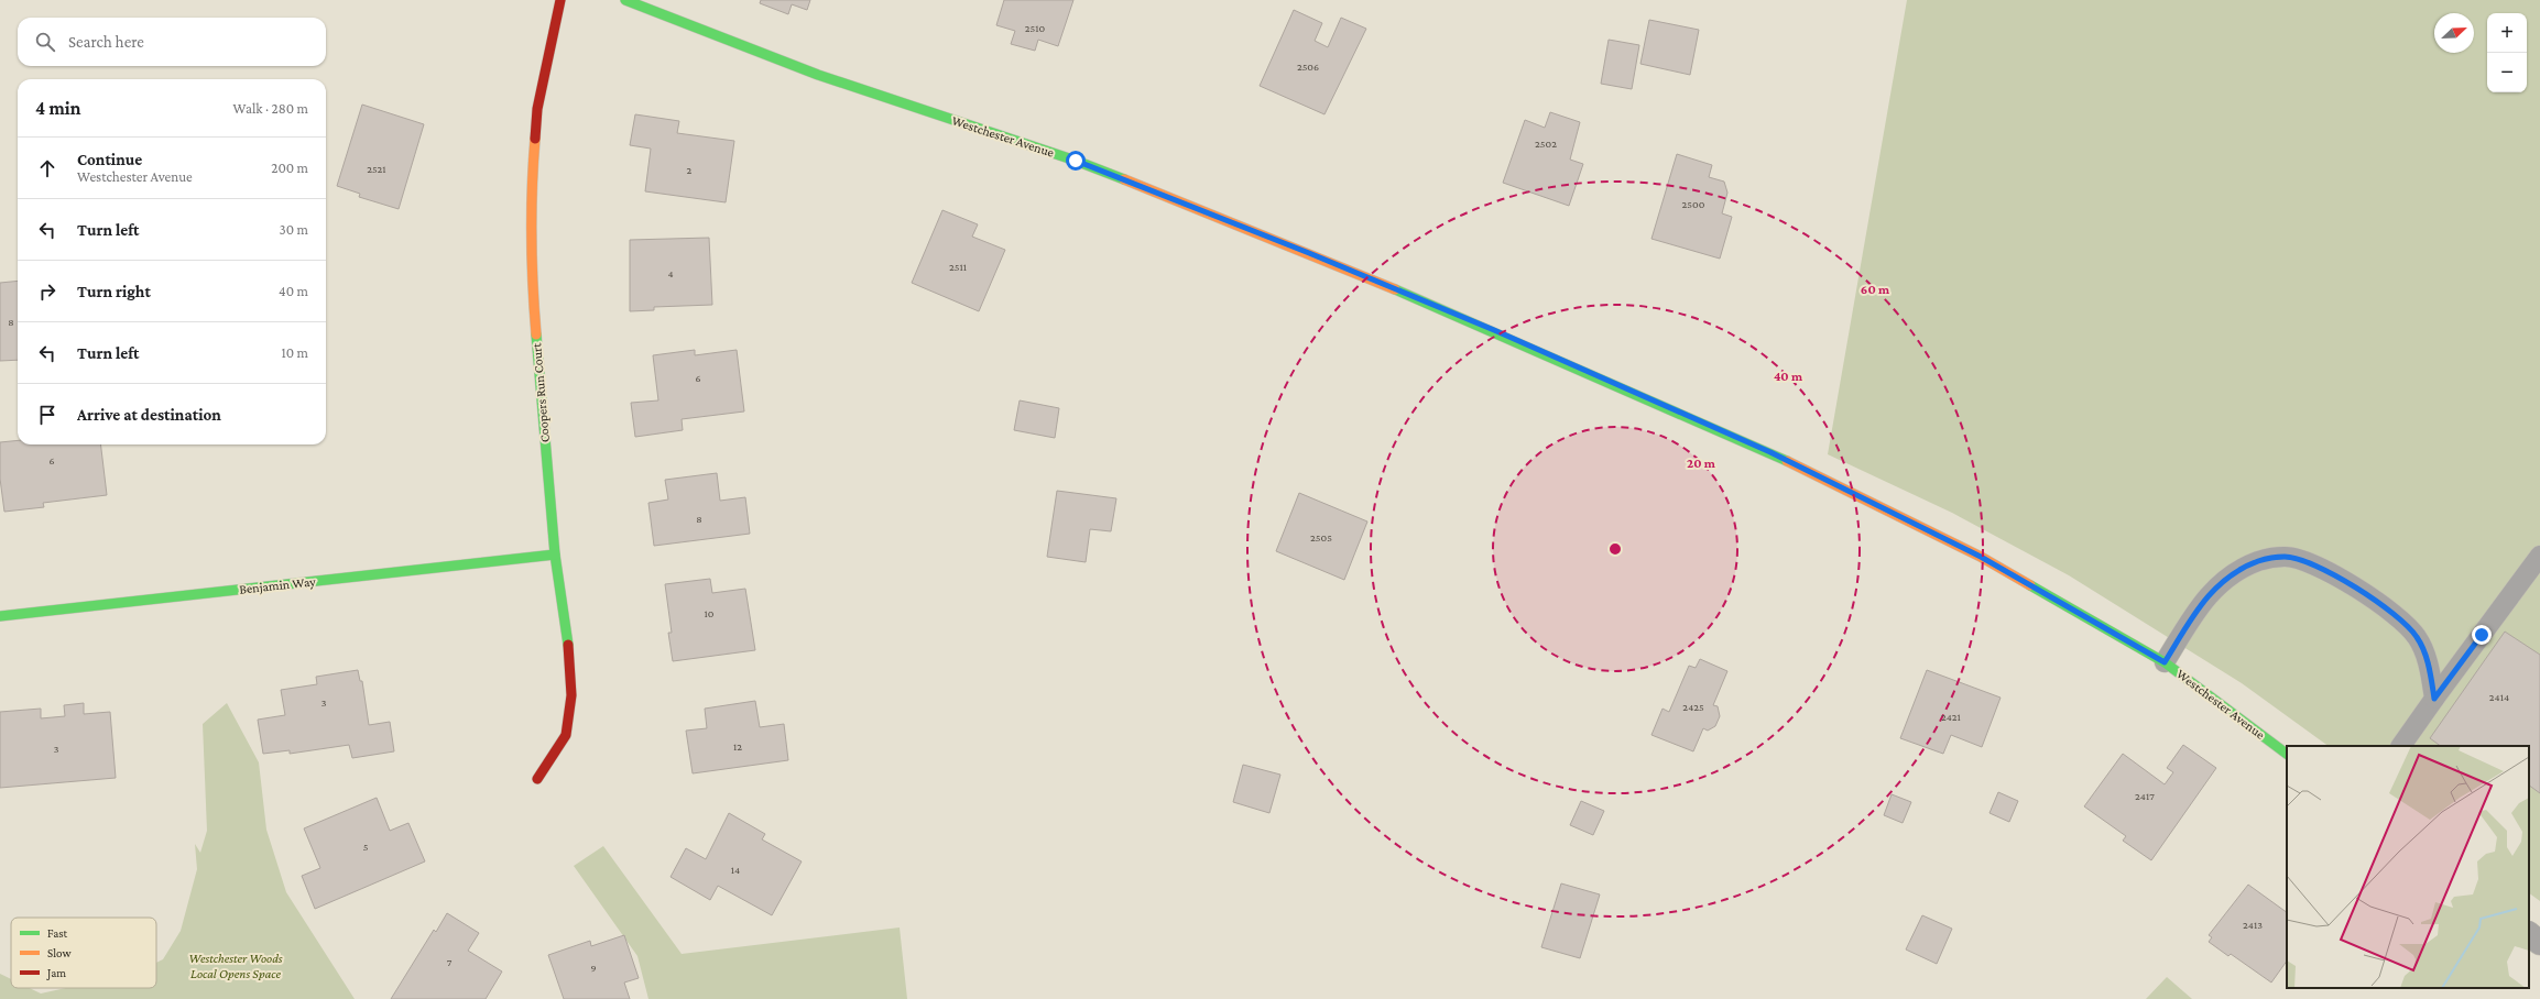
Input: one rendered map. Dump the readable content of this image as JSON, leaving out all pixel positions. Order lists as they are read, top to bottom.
{
  "streets": {
    "street": ["Westchester Avenue", "Coopers Run Court", "Benjamin Way"]
  },
  "crossings": [
    ["Coopers Run Court", "Benjamin Way"]
  ],
  "parks": ["Westchester Woods Local Opens Space"],
  "house_numbers": [
    "2510",
    "2506",
    "2502",
    "2521",
    "2",
    "2500",
    "2511",
    "4",
    "8",
    "6",
    "6",
    "8",
    "2505",
    "10",
    "2414",
    "3",
    "2425",
    "2421",
    "12",
    "3",
    "2417",
    "5",
    "14",
    "2413",
    "7",
    "9"
  ],
  "legend": ["Fast", "Slow", "Jam"],
  "north": "top right",
  "page": {
    "map_buttons": ["+", "−"],
    "search": "Search here",
    "heading": ["4 min", "Walk · 280 m"],
    "list": [
      ["Continue", "Westchester Avenue", "200 m"],
      ["Turn left", "30 m"],
      ["Turn right", "40 m"],
      ["Turn left", "10 m"],
      "Arrive at destination"
    ]
  },
  "rings": ["60 m", "40 m", "20 m"]
}
